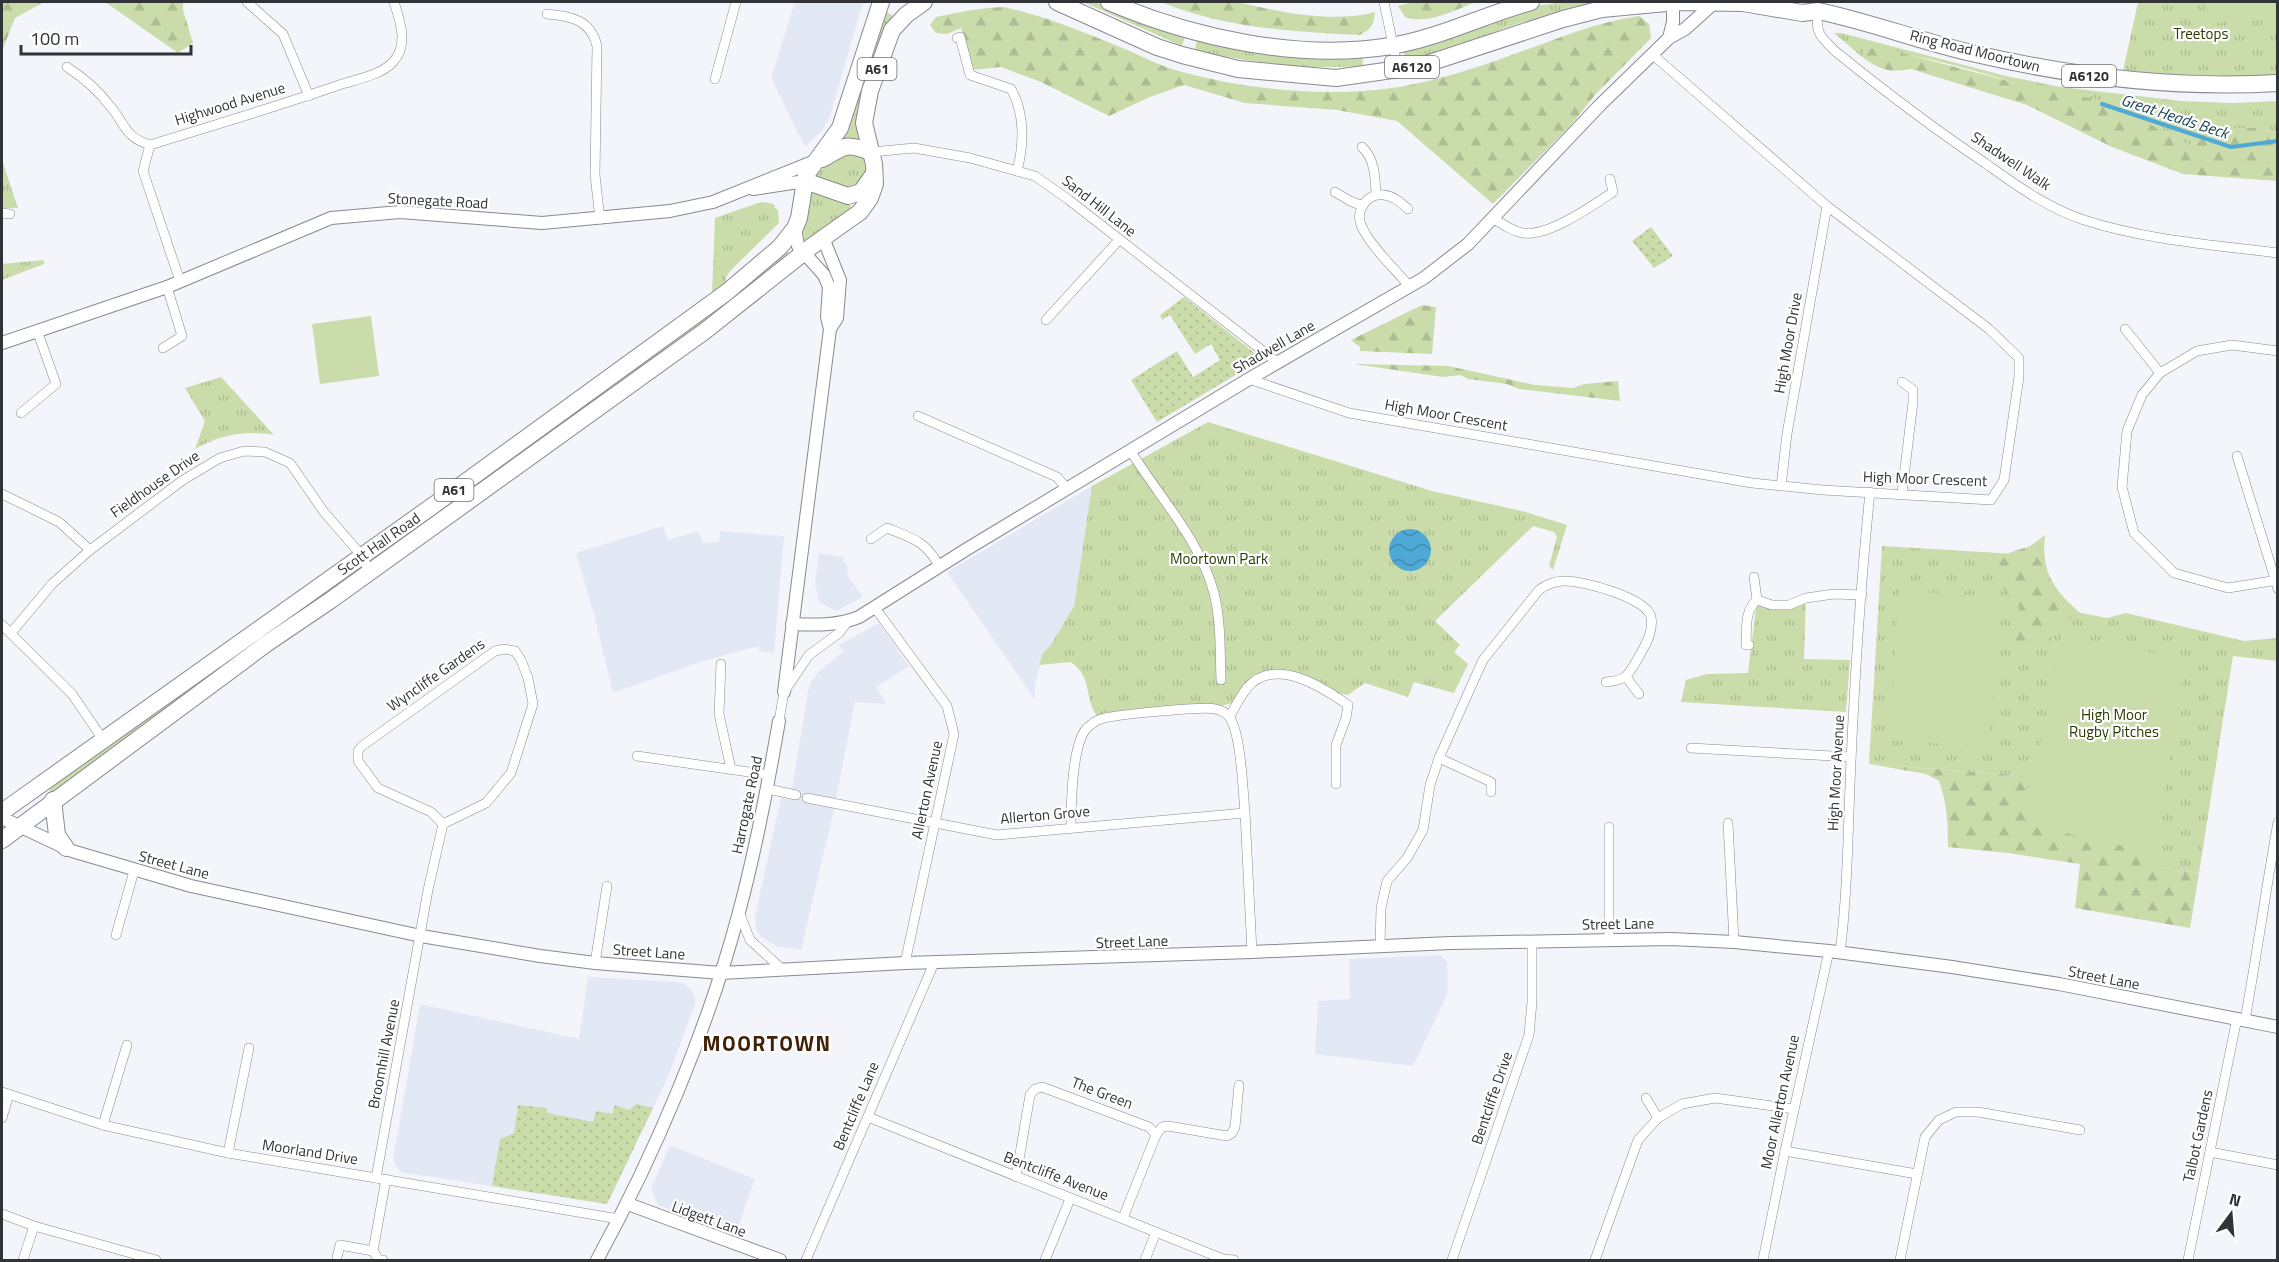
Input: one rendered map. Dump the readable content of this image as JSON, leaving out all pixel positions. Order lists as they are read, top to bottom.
{
  "streets": {
    "highway": [
      "Ring Road Moortown",
      "A6120",
      "A61",
      "Scott Hall Road"
    ],
    "street": [
      "Highwood Avenue",
      "Shadwell Walk",
      "Stonegate Road",
      "Sand Hill Lane",
      "High Moor Drive",
      "Shadwell Lane",
      "High Moor Crescent",
      "Fieldhouse Drive",
      "Wyncliffe Gardens",
      "High Moor Avenue",
      "Allerton Avenue",
      "Harrogate Road",
      "Allerton Grove",
      "Street Lane",
      "Broomhill Avenue",
      "The Green",
      "Bentcliffe Drive",
      "Moor Allerton Avenue",
      "Bentcliffe Lane",
      "Talbot Gardens",
      "Moorland Drive",
      "Bentcliffe Avenue",
      "Lidgett Lane"
    ]
  },
  "crossings": [
    ["Ring Road Moortown", "Shadwell Walk"],
    ["Ring Road Moortown", "Shadwell Lane"],
    ["A61", "Stonegate Road"],
    ["A61", "Sand Hill Lane"],
    ["A61", "Scott Hall Road"],
    ["A61", "Harrogate Road"],
    ["Stonegate Road", "Scott Hall Road"],
    ["Sand Hill Lane", "Shadwell Lane"],
    ["High Moor Drive", "High Moor Crescent"],
    ["Shadwell Lane", "High Moor Crescent"],
    ["Shadwell Lane", "Allerton Avenue"],
    ["Shadwell Lane", "Harrogate Road"],
    ["High Moor Crescent", "High Moor Avenue"],
    ["Fieldhouse Drive", "Scott Hall Road"],
    ["Scott Hall Road", "Harrogate Road"],
    ["Scott Hall Road", "Street Lane"],
    ["High Moor Avenue", "Street Lane"],
    ["High Moor Avenue", "Moor Allerton Avenue"],
    ["Allerton Avenue", "Allerton Grove"],
    ["Allerton Avenue", "Street Lane"],
    ["Harrogate Road", "Street Lane"],
    ["Harrogate Road", "Moorland Drive"],
    ["Harrogate Road", "Lidgett Lane"],
    ["Street Lane", "Broomhill Avenue"],
    ["Street Lane", "Bentcliffe Drive"],
    ["Street Lane", "Moor Allerton Avenue"],
    ["Street Lane", "Bentcliffe Lane"],
    ["Street Lane", "Talbot Gardens"],
    ["Broomhill Avenue", "Moorland Drive"],
    ["The Green", "Bentcliffe Avenue"],
    ["Bentcliffe Lane", "Bentcliffe Avenue"]
  ],
  "districts": ["MOORTOWN"],
  "water": ["Great Heads Beck"],
  "parks": ["Treetops", "Moortown Park", "High Moor Rugby Pitches"],
  "scale_bar": "100 m",
  "north": "top"
}
